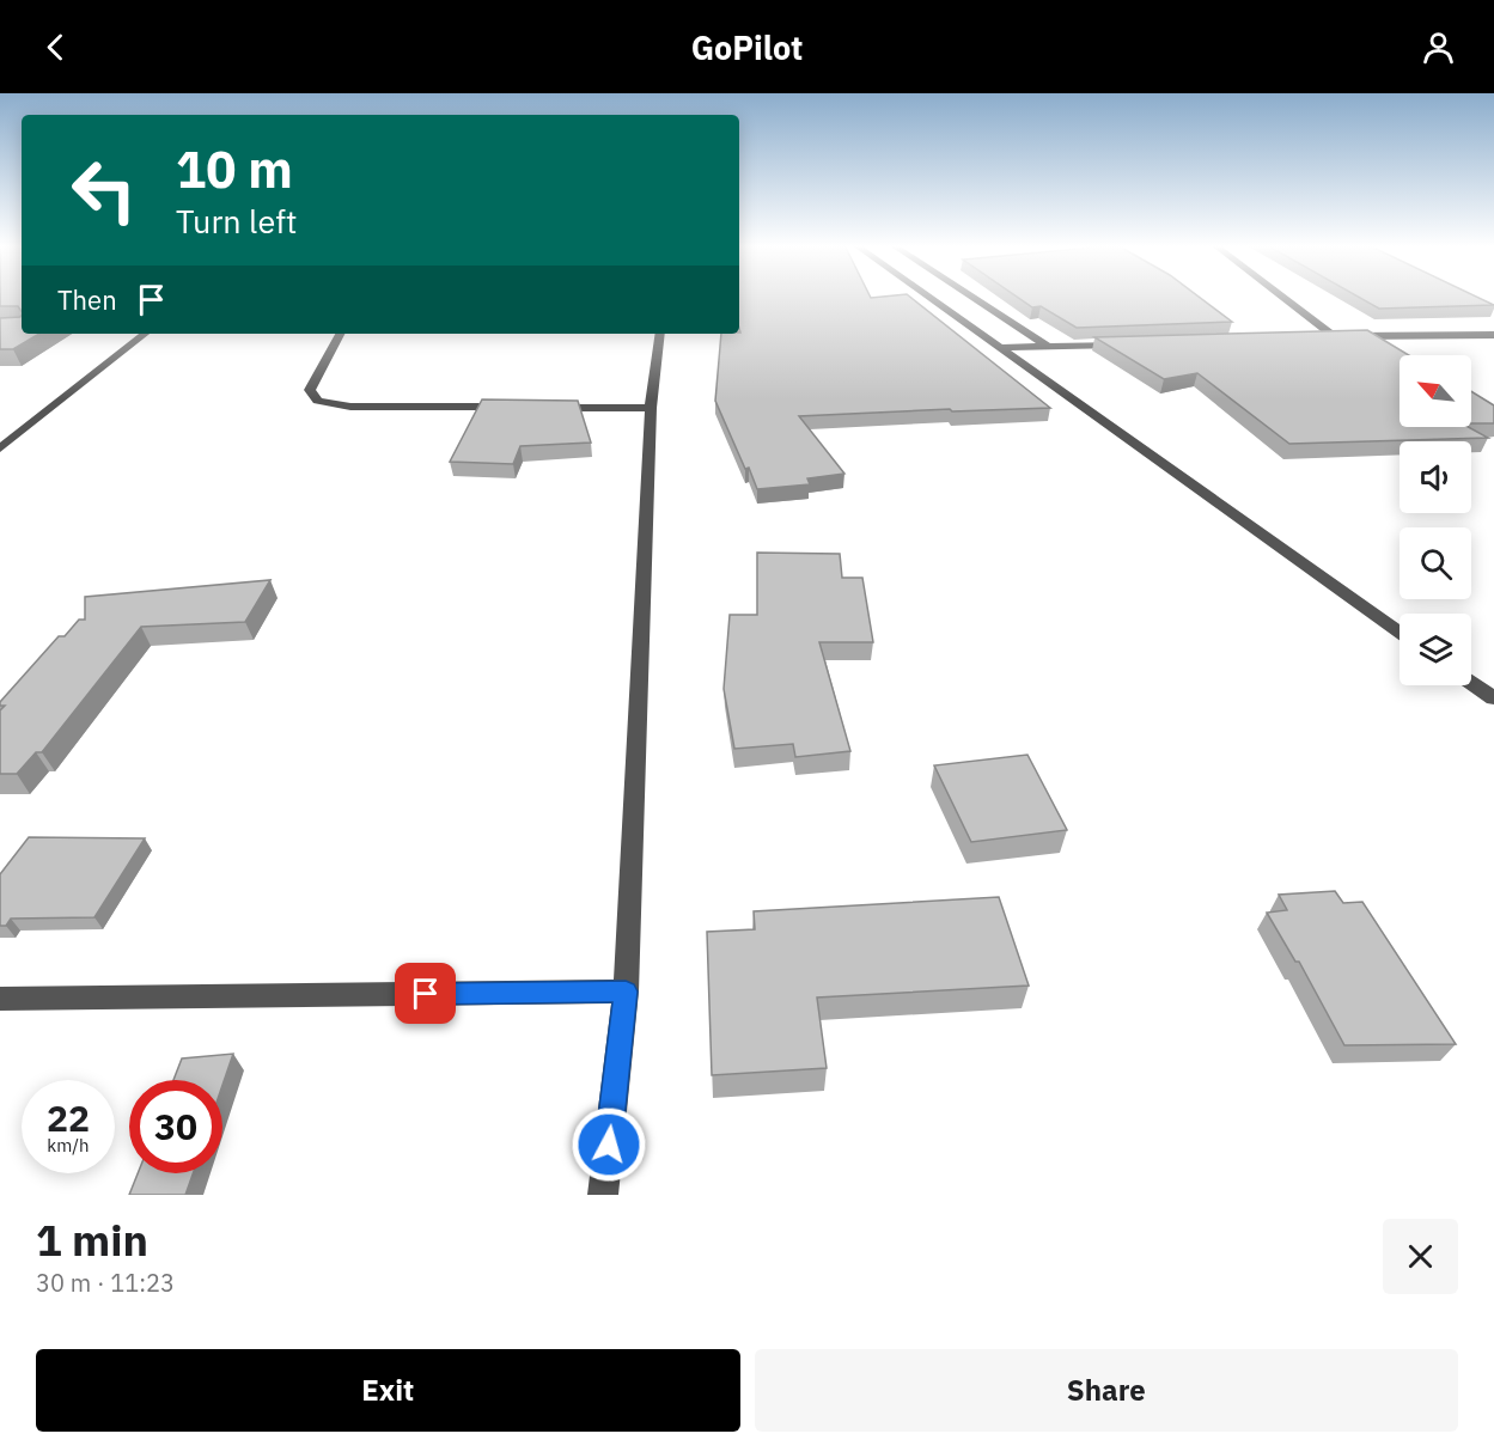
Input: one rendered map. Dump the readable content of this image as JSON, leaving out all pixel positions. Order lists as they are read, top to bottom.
{
  "north": "top left",
  "page": {
    "header": "GoPilot",
    "turn": ["10 m", "Turn left"],
    "then": "Then",
    "speed": "22 km/h",
    "limit": "30",
    "heading": ["1 min", "30 m · 11:23"],
    "buttons": ["Exit", "Share"]
  }
}
